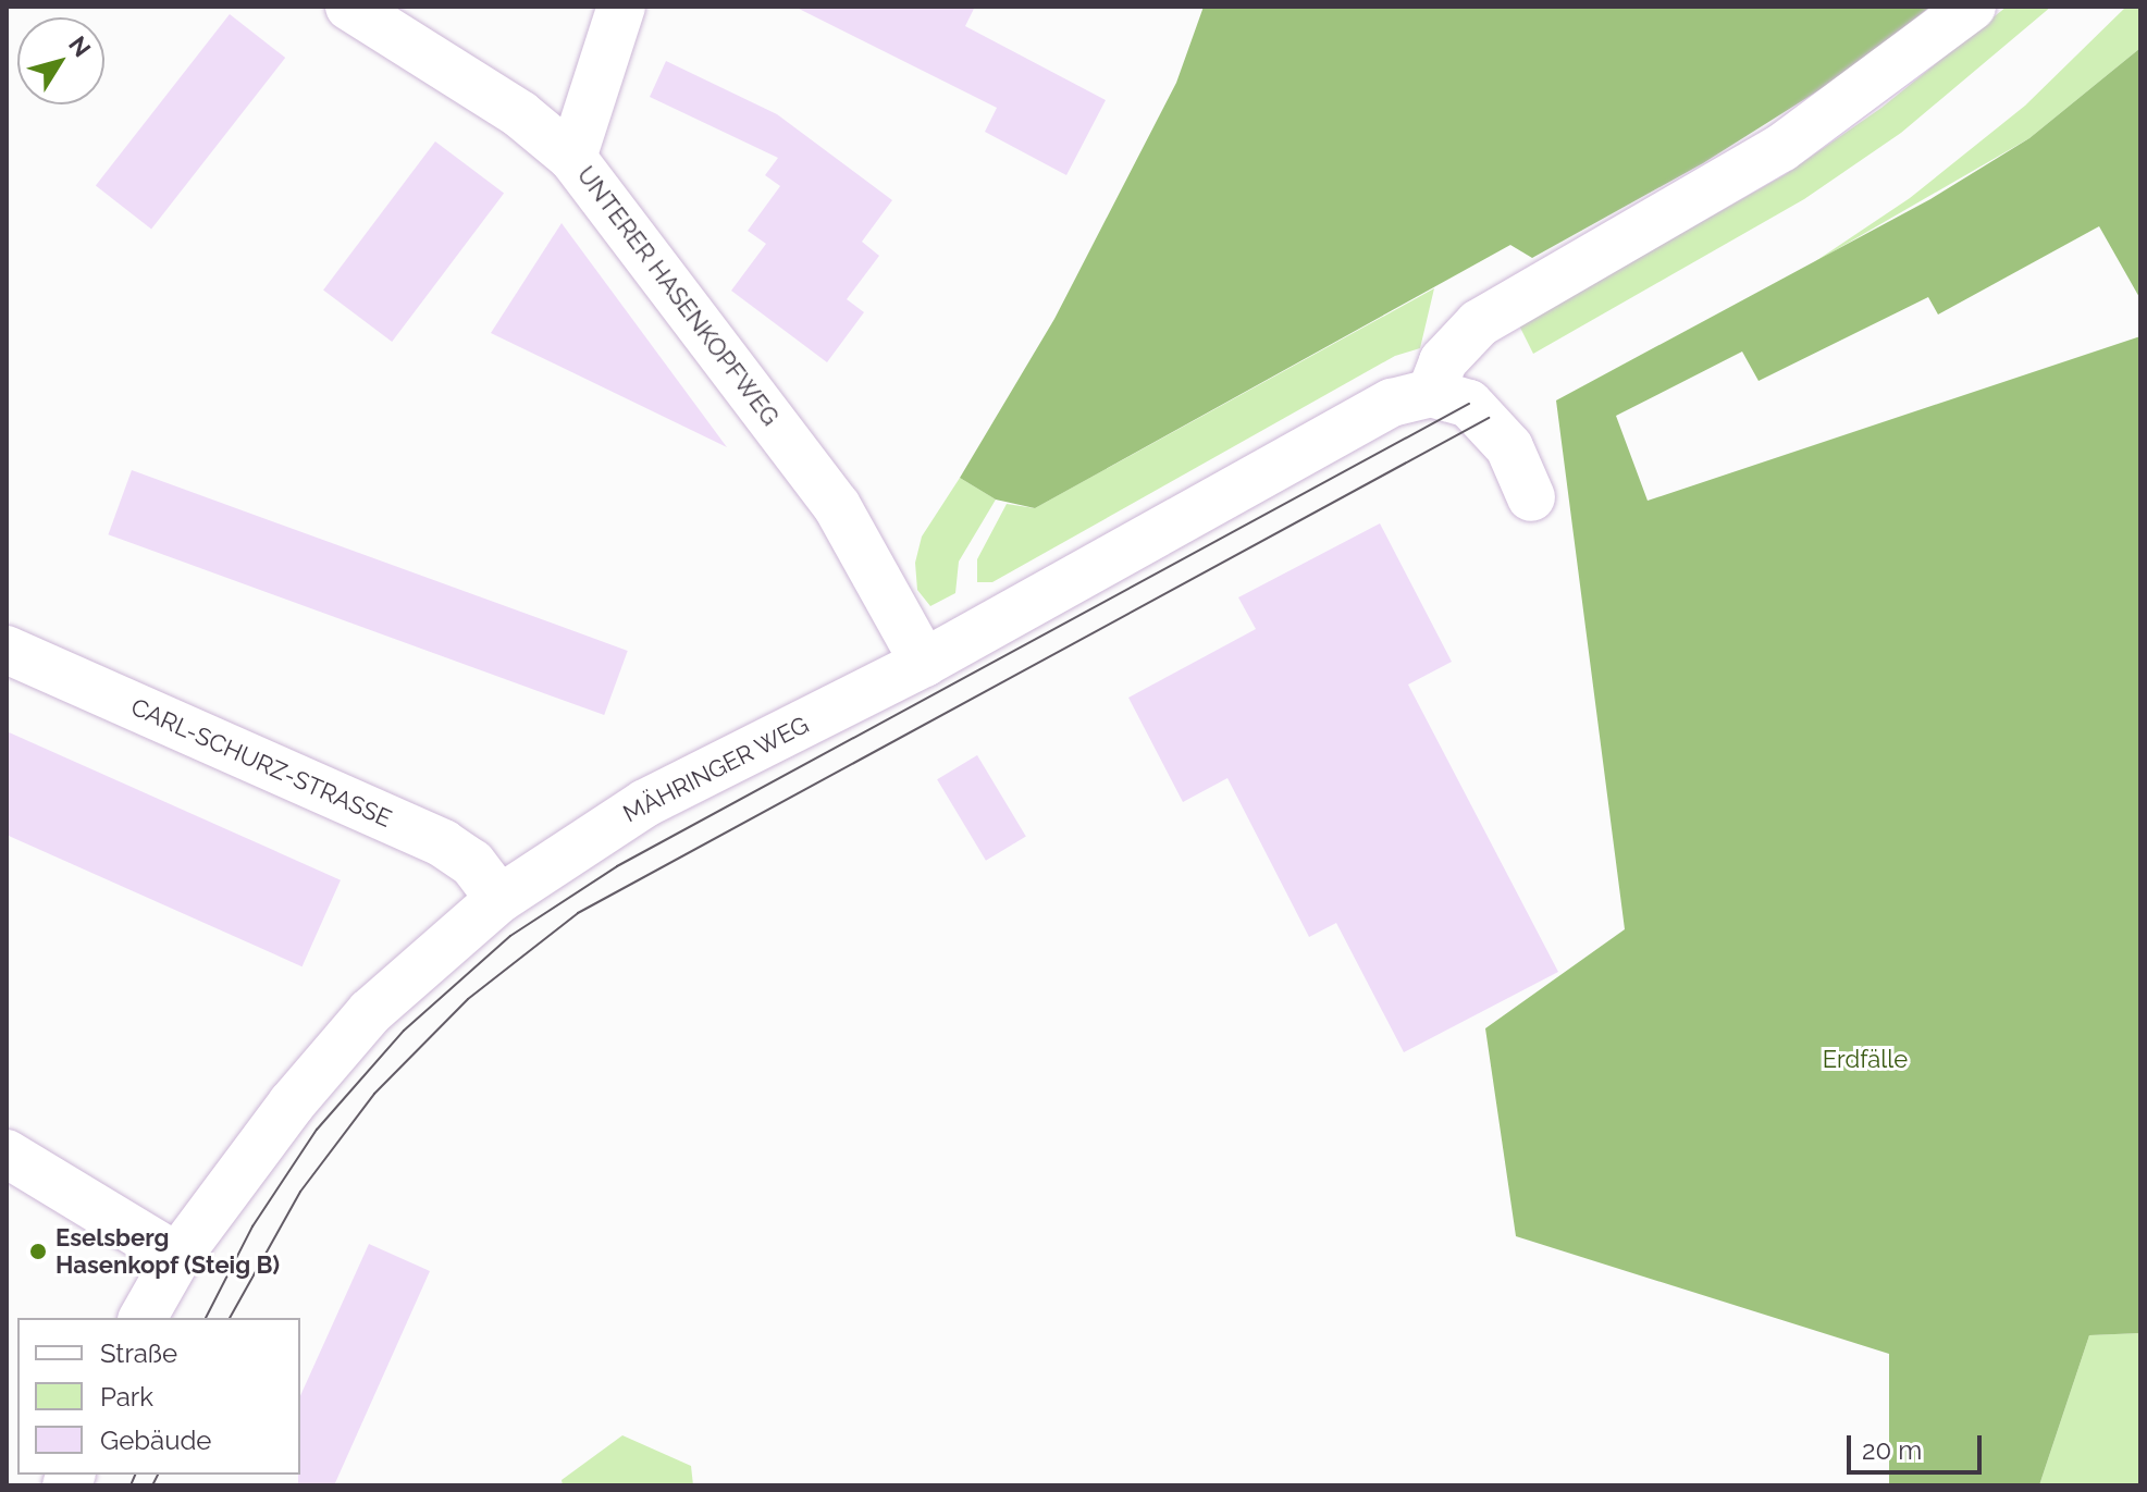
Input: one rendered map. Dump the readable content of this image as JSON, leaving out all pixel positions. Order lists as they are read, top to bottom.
{
  "streets": {
    "street": ["UNTERER HASENKOPFWEG", "CARL-SCHURZ-STRASSE", "MÄHRINGER WEG"]
  },
  "crossings": [
    ["UNTERER HASENKOPFWEG", "MÄHRINGER WEG"],
    ["CARL-SCHURZ-STRASSE", "MÄHRINGER WEG"]
  ],
  "parks": ["Erdfälle"],
  "places": ["Eselsberg Hasenkopf (Steig B)"],
  "legend": ["Straße", "Park", "Gebäude"],
  "scale_bar": "20 m",
  "north": "top right"
}
